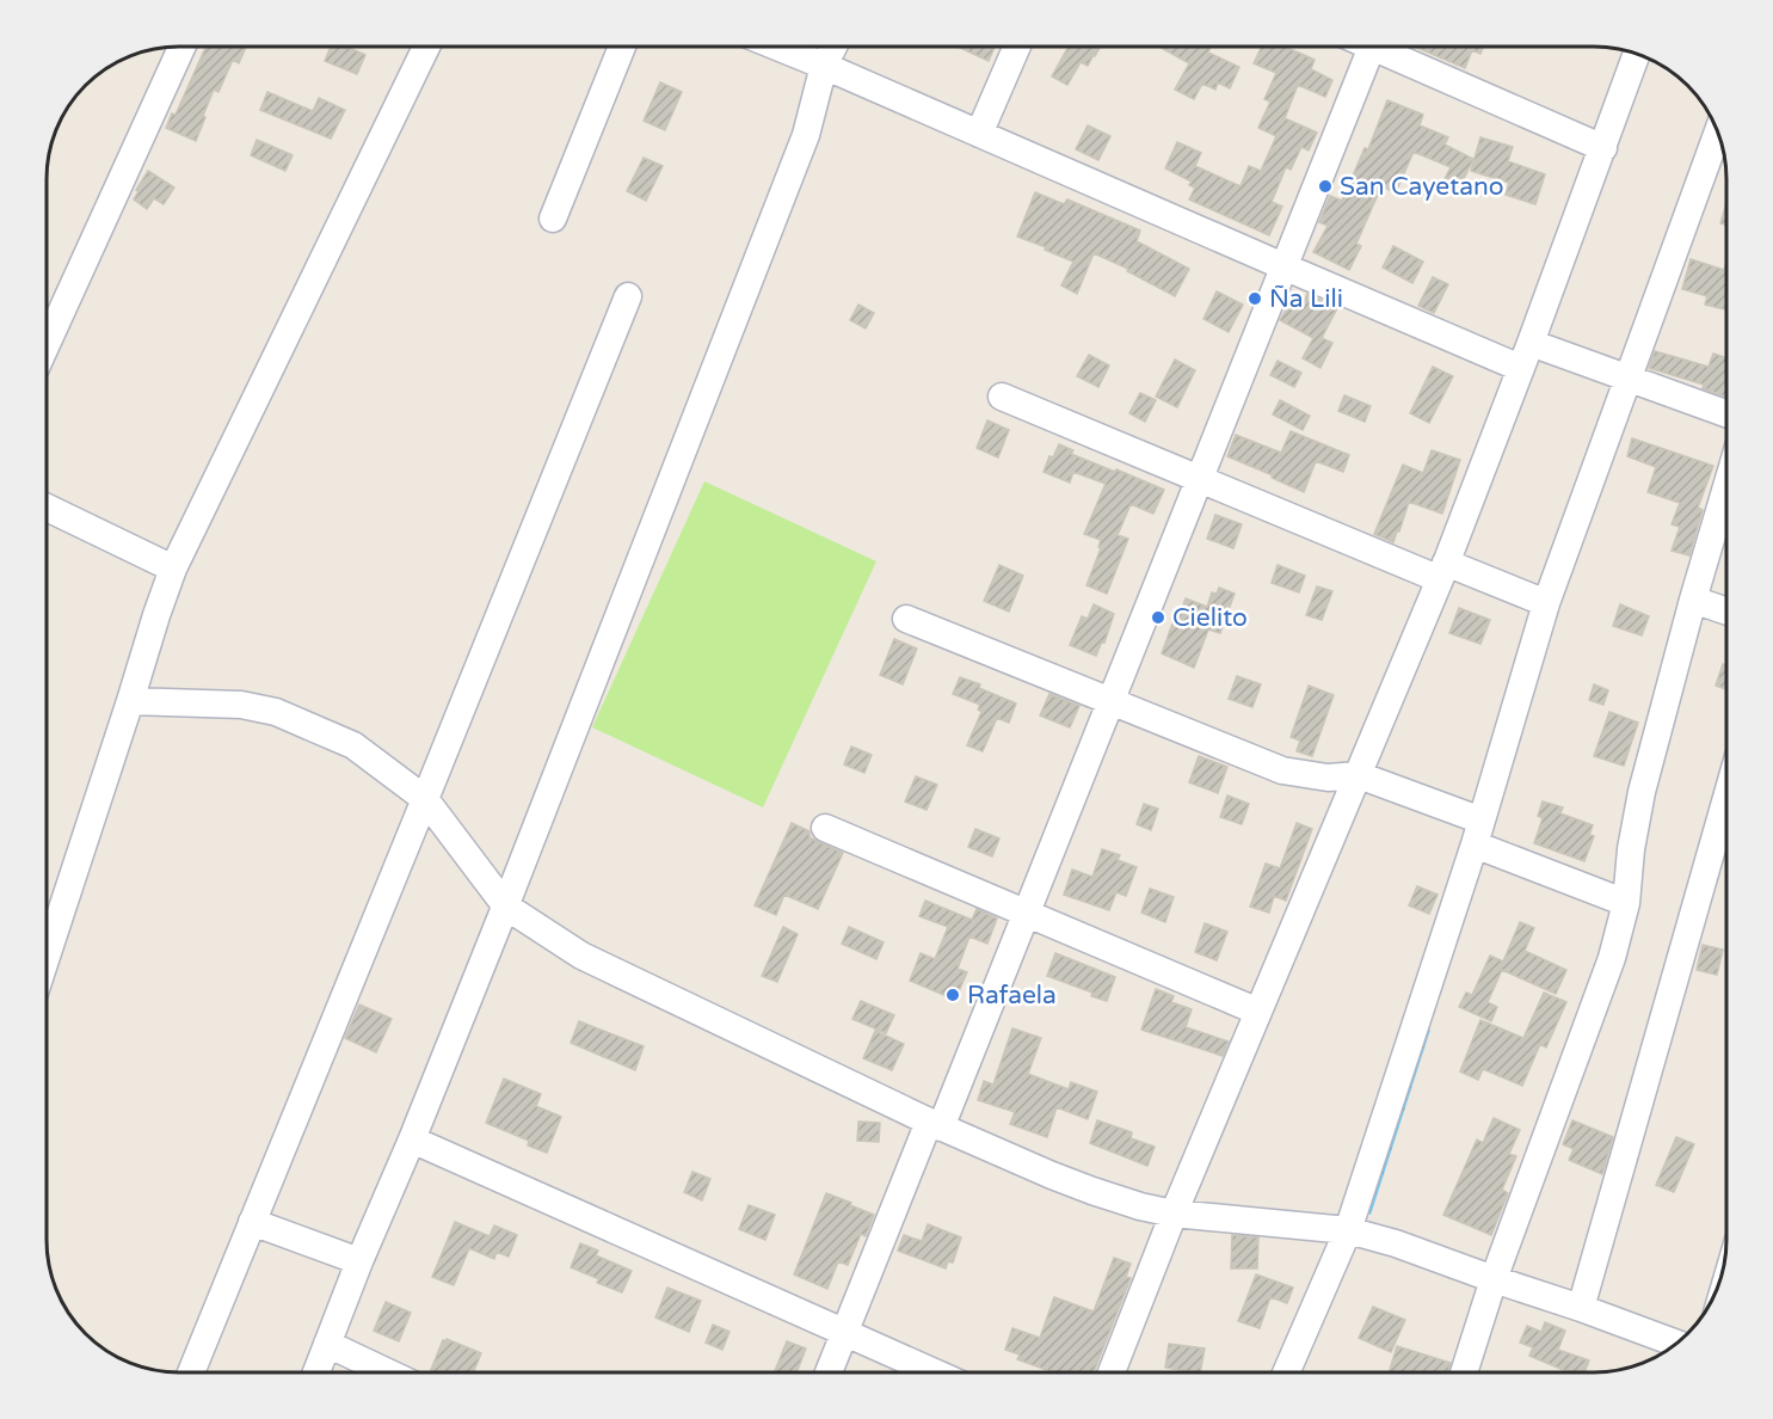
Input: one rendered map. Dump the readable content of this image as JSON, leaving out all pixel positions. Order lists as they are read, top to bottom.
{
  "places": [
    "San Cayetano",
    "Ña Lili",
    "Cielito",
    "Rafaela"
  ]
}
